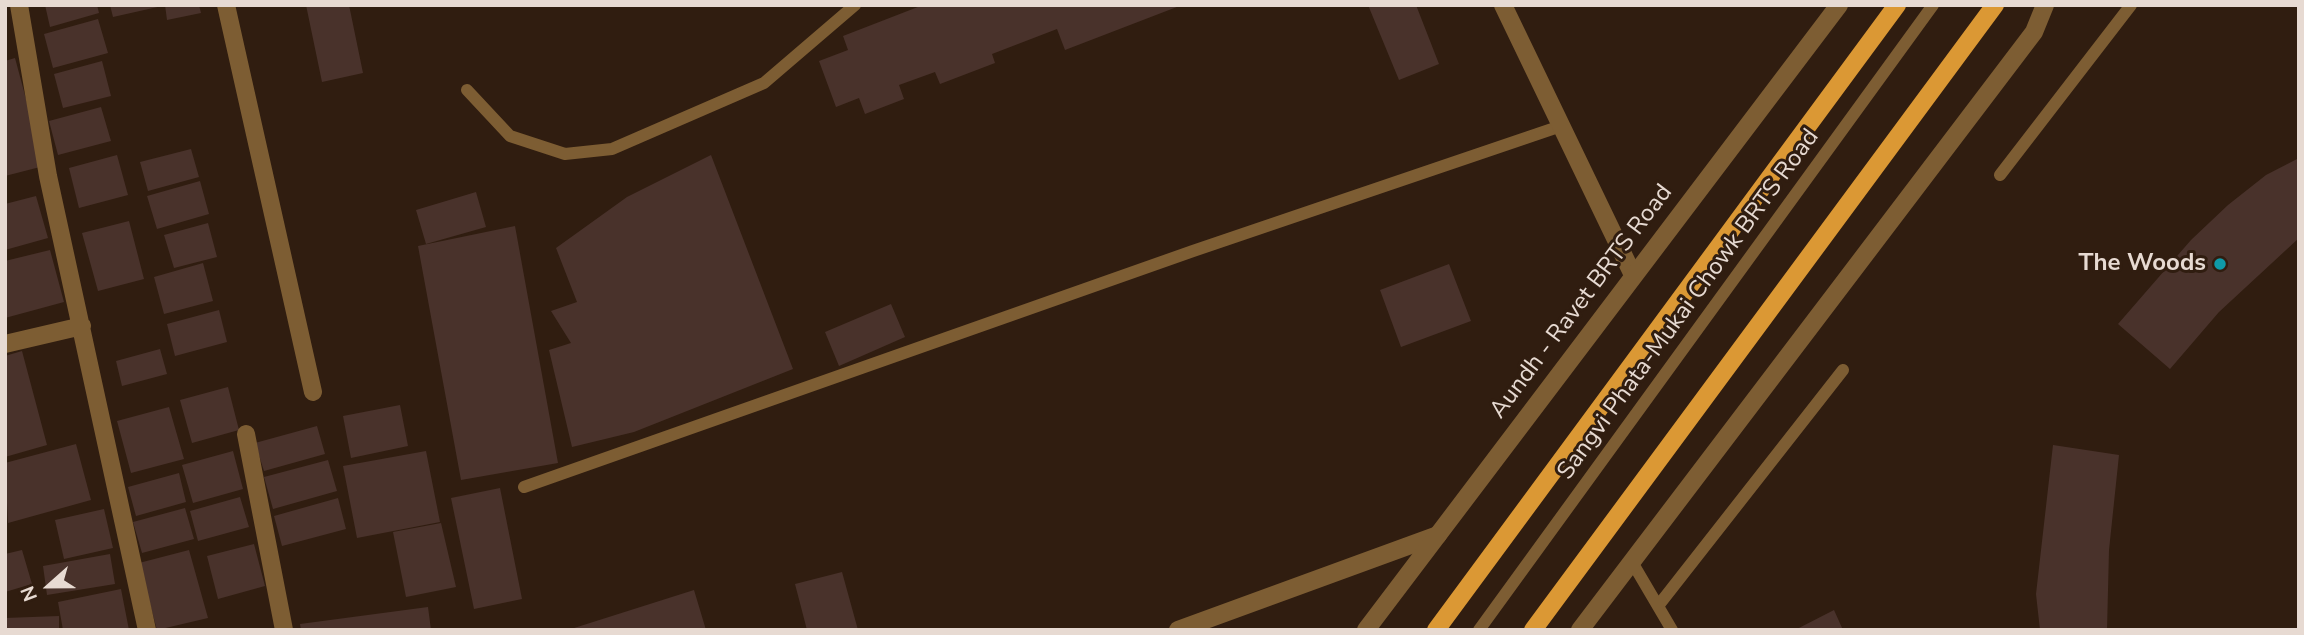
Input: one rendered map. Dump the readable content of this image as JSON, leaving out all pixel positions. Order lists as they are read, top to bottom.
{
  "streets": {
    "street": ["Aundh - Ravet BRTS Road"],
    "lane": ["Sangvi Phata-Mukai Chowk BRTS Road"]
  },
  "places": ["The Woods"],
  "north": "left"
}
